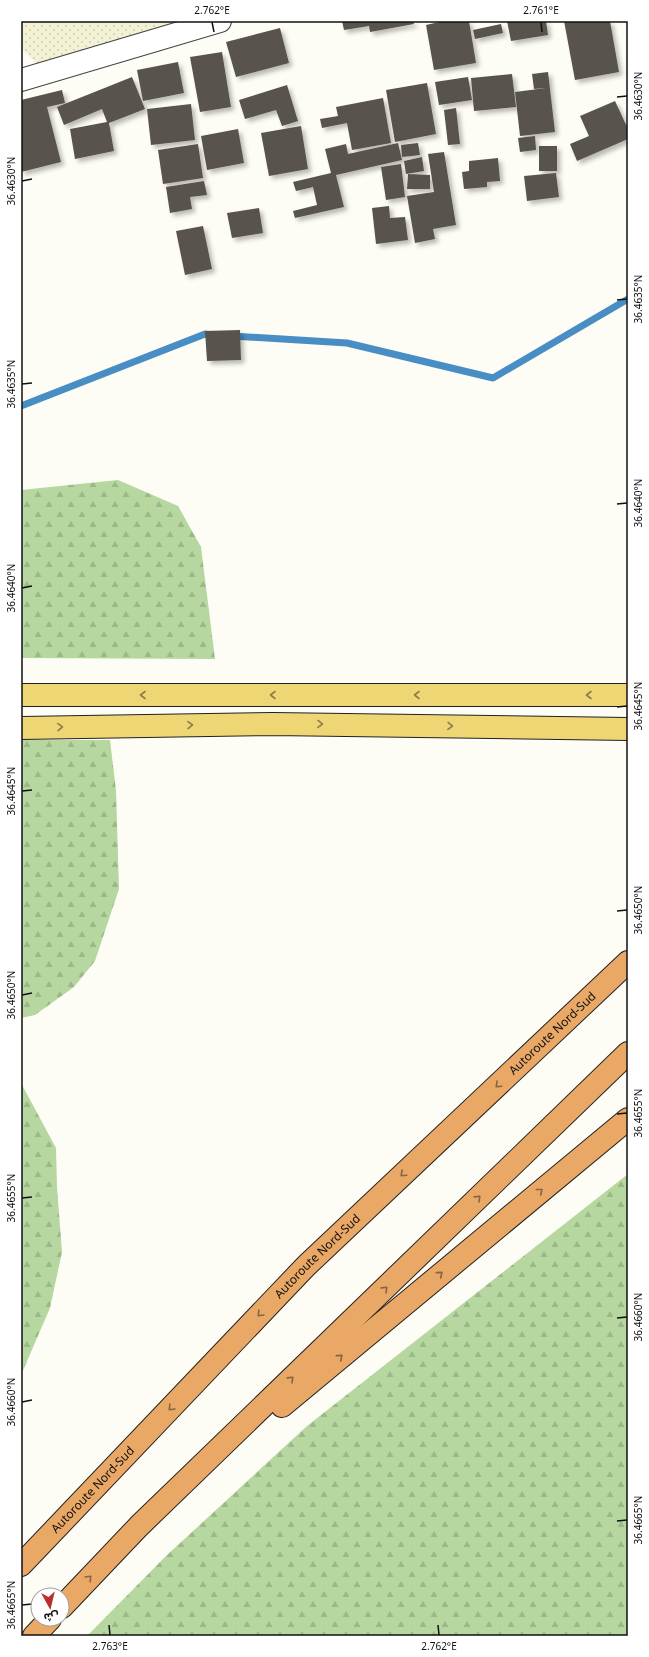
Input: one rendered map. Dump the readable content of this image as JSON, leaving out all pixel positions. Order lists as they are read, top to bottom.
{
  "streets": {
    "highway": ["Autoroute Nord-Sud"]
  },
  "north": "bottom",
  "coordinates": [
    "2.762°E",
    "2.761°E",
    "36.4630°N",
    "36.4635°N",
    "36.4640°N",
    "36.4645°N",
    "36.4650°N",
    "36.4655°N",
    "36.4660°N",
    "36.4665°N",
    "2.763°E"
  ]
}
